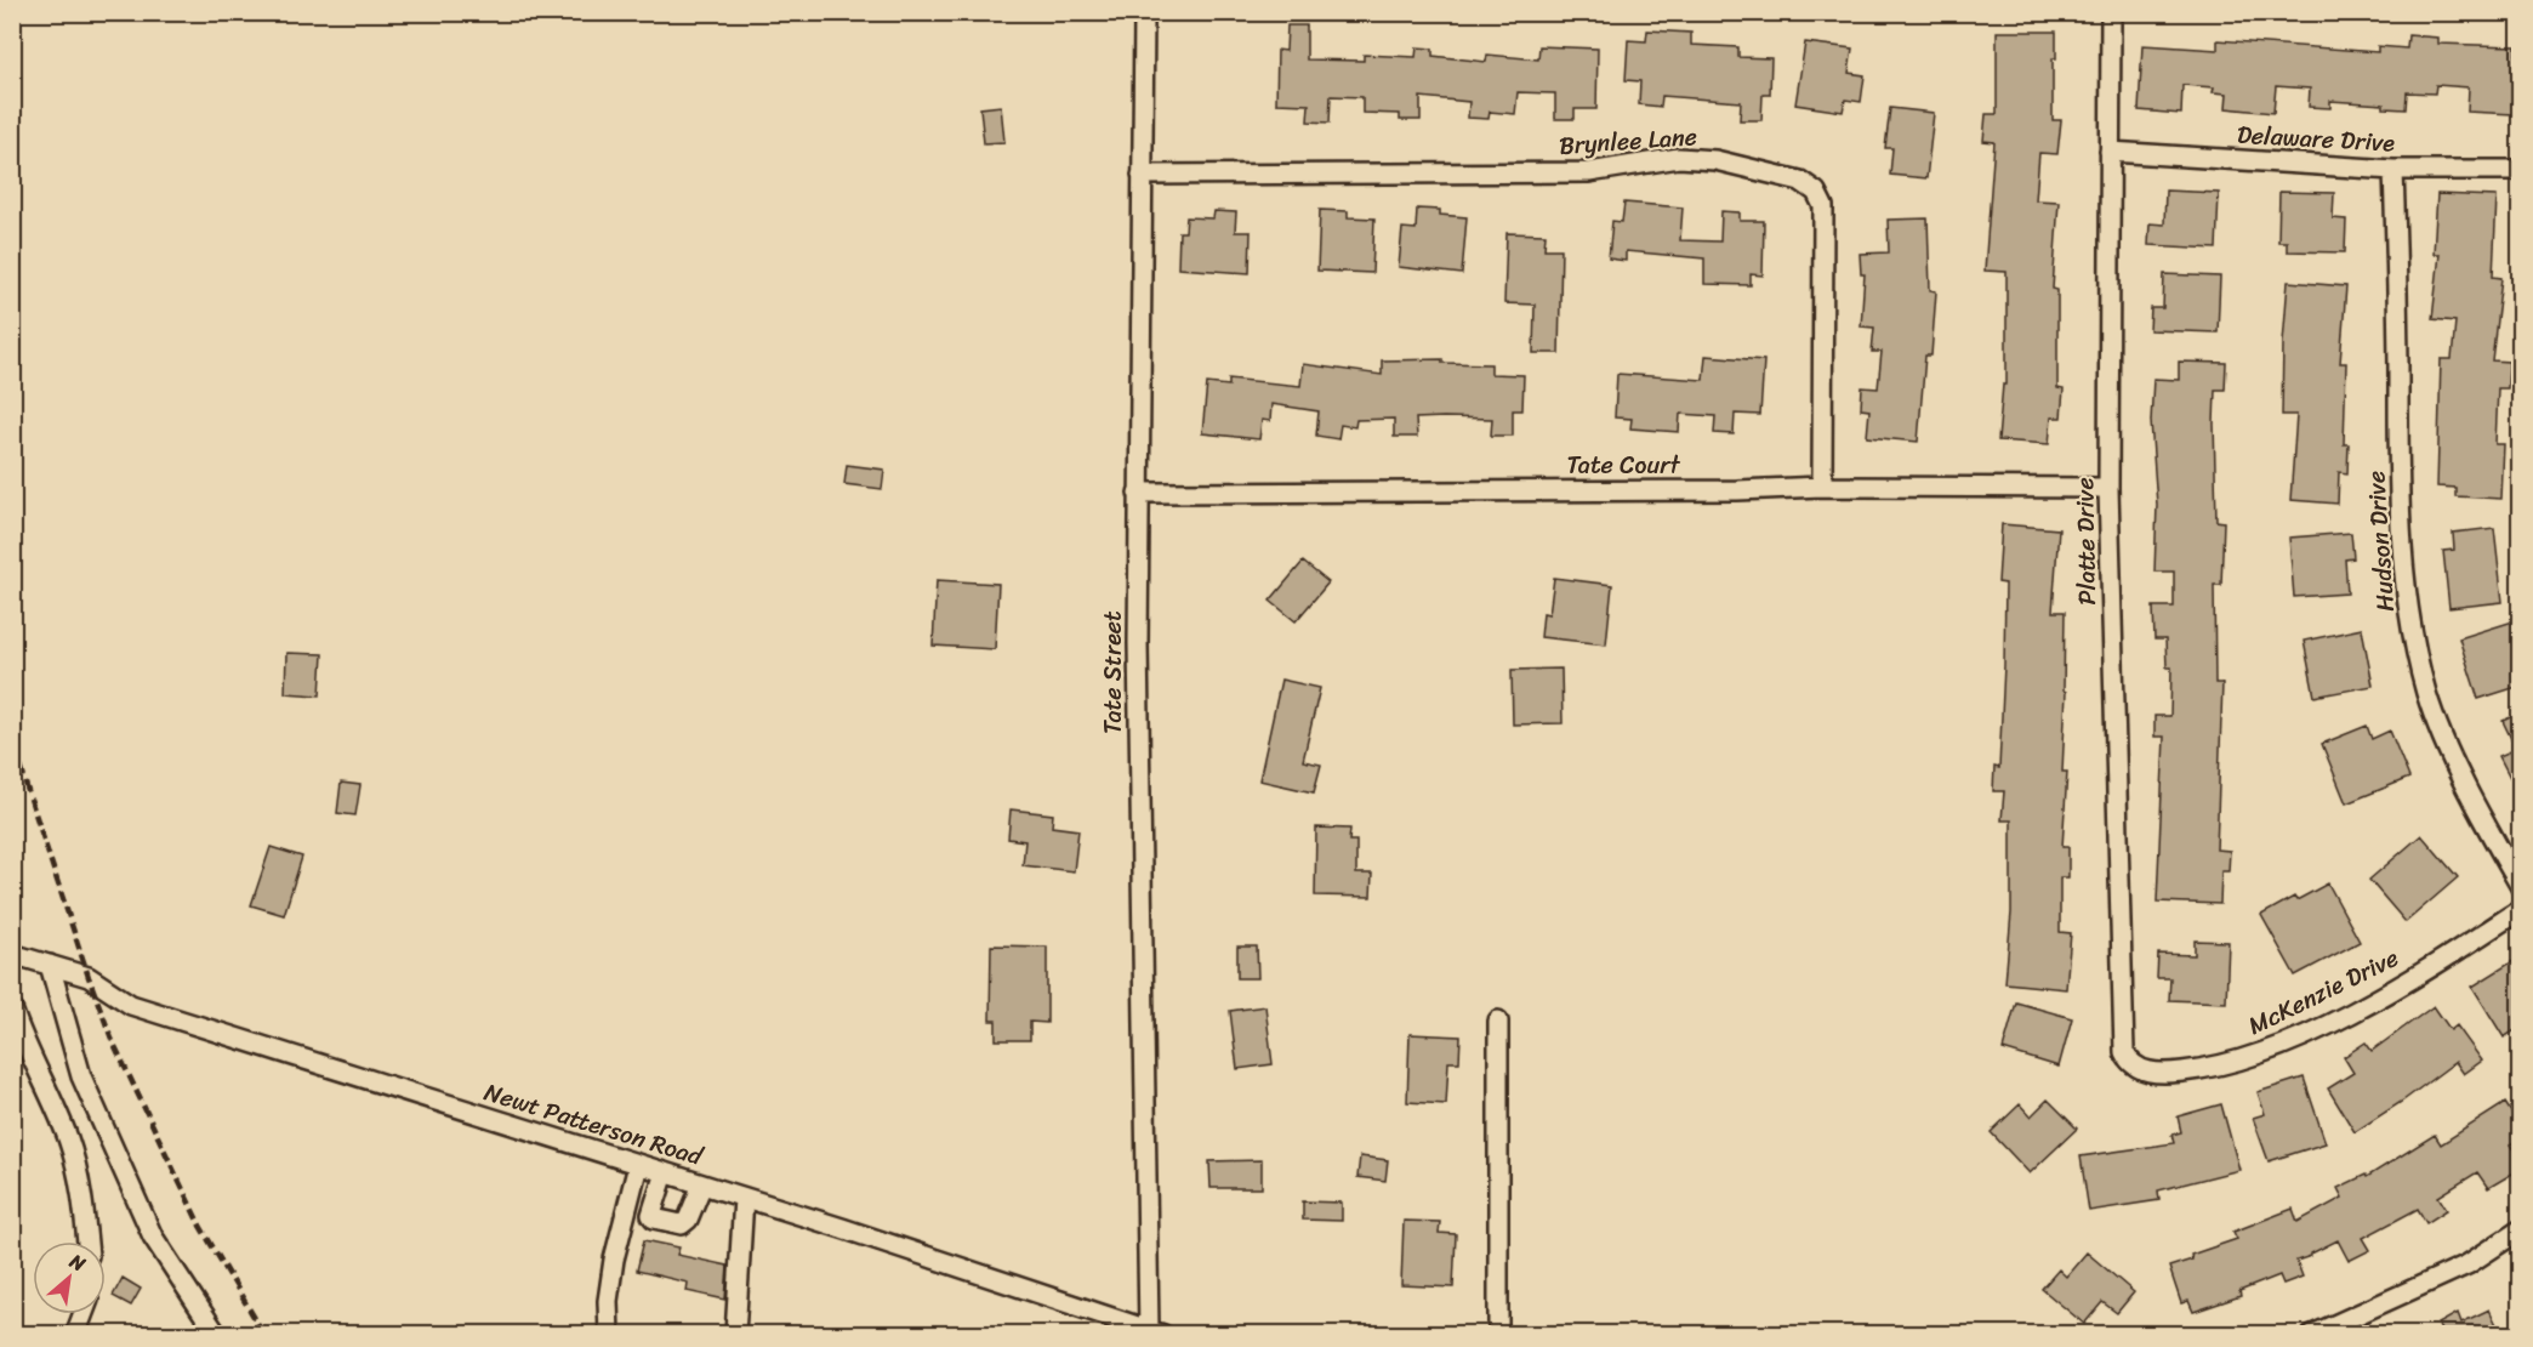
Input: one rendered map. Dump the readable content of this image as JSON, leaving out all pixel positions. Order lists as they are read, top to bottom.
{
  "streets": {
    "street": [
      "Delaware Drive",
      "Brynlee Lane",
      "Tate Court",
      "Platte Drive",
      "Hudson Drive",
      "Tate Street",
      "McKenzie Drive",
      "Newt Patterson Road"
    ]
  },
  "crossings": [
    ["Delaware Drive", "Platte Drive"],
    ["Delaware Drive", "Hudson Drive"],
    ["Brynlee Lane", "Tate Court"],
    ["Brynlee Lane", "Tate Street"],
    ["Tate Court", "Platte Drive"],
    ["Tate Court", "Tate Street"],
    ["Platte Drive", "McKenzie Drive"],
    ["Tate Street", "Newt Patterson Road"]
  ],
  "north": "top right"
}
